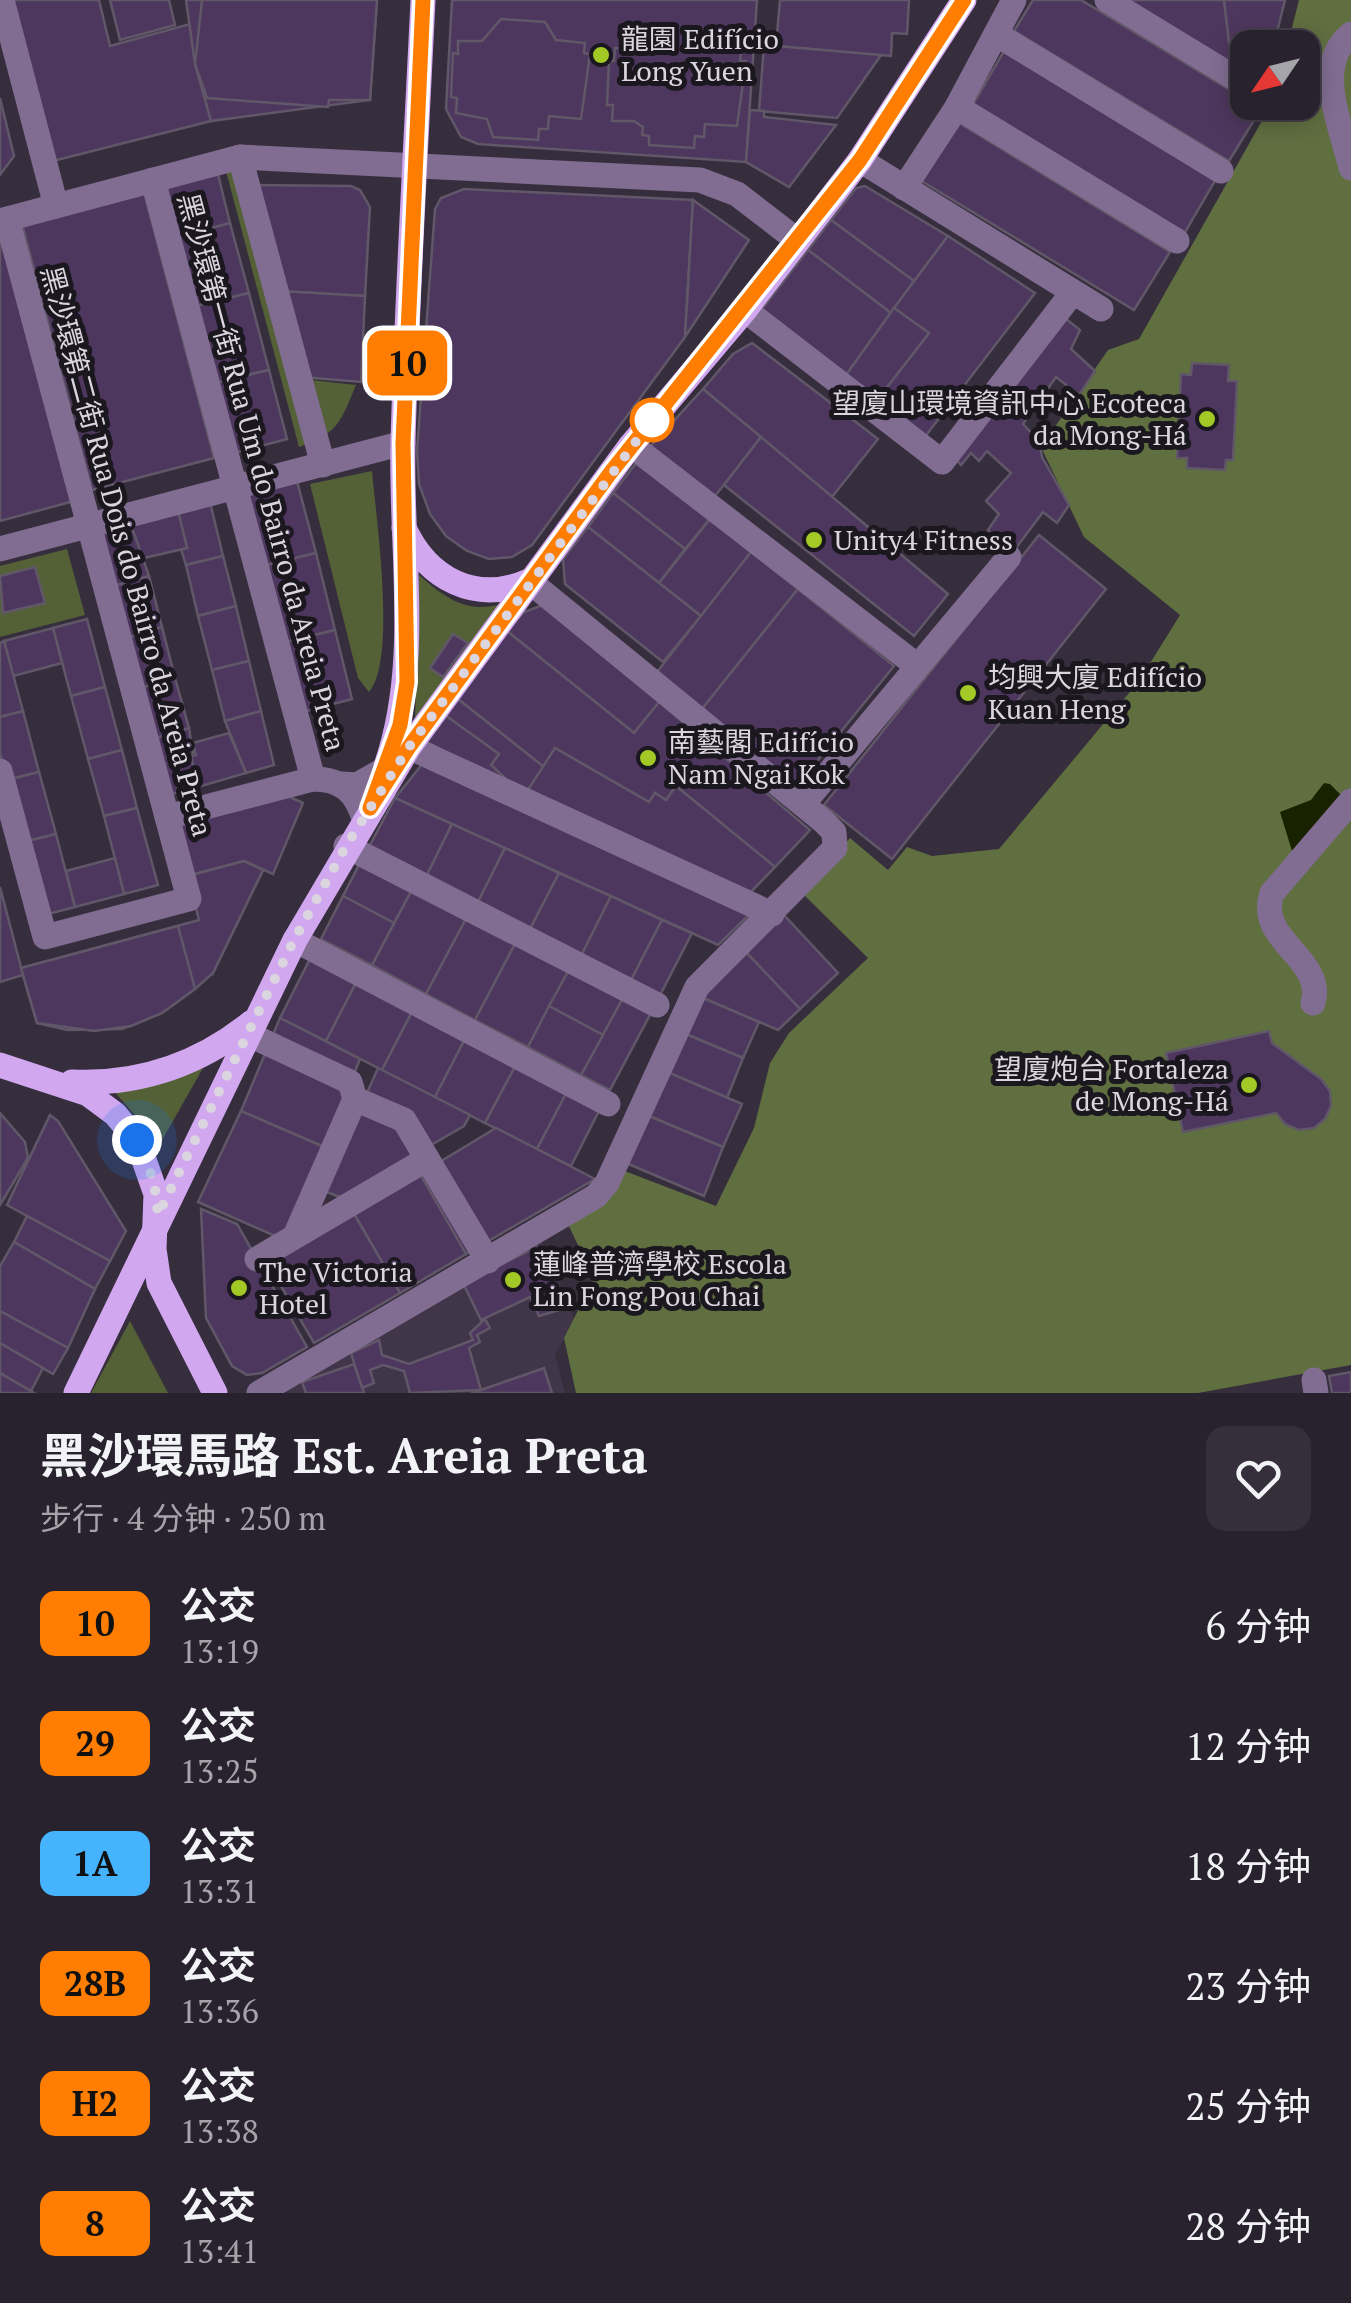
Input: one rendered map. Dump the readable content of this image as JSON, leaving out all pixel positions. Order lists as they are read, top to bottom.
{
  "streets": {
    "street": ["黑沙環第一街 Rua Um do Bairro da Areia Preta", "黑沙環第二街 Rua Dois do Bairro da Areia Preta"]
  },
  "places": [
    "龍園 Edifício Long Yuen",
    "望廈山環境資訊中心 Ecoteca da Mong-Há",
    "Unity4 Fitness",
    "均興大廈 Edifício Kuan Heng",
    "南藝閣 Edifício Nam Ngai Kok",
    "望廈炮台 Fortaleza de Mong-Há",
    "蓮峰普濟學校 Escola Lin Fong Pou Chai",
    "The Victoria Hotel"
  ],
  "lines": ["bus line 10"],
  "north": "bottom left",
  "page": {
    "on_map": "10",
    "heading": ["黑沙環馬路 Est. Areia Preta", "步行 · 4 分钟 · 250 m"],
    "list": [
      {
        "mark": "10",
        "name": "公交",
        "note": "13:19",
        "value": "6 分钟"
      },
      {
        "mark": "29",
        "name": "公交",
        "note": "13:25",
        "value": "12 分钟"
      },
      {
        "mark": "1A",
        "name": "公交",
        "note": "13:31",
        "value": "18 分钟"
      },
      {
        "mark": "28B",
        "name": "公交",
        "note": "13:36",
        "value": "23 分钟"
      },
      {
        "mark": "H2",
        "name": "公交",
        "note": "13:38",
        "value": "25 分钟"
      },
      {
        "mark": "8",
        "name": "公交",
        "note": "13:41",
        "value": "28 分钟"
      }
    ]
  }
}
